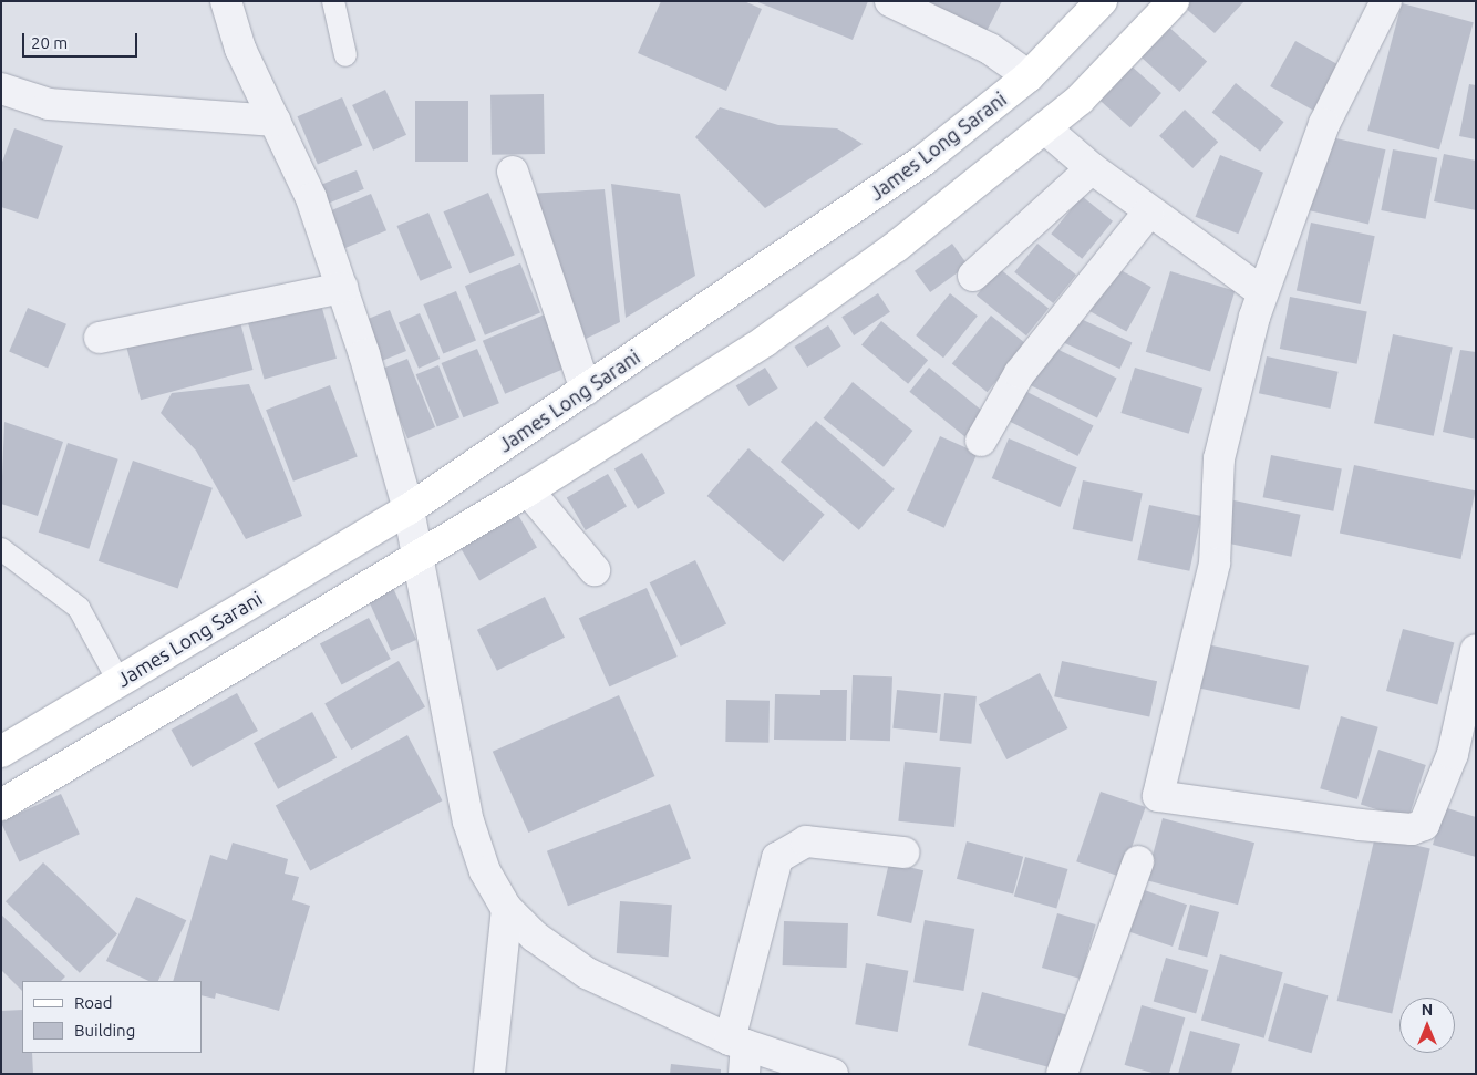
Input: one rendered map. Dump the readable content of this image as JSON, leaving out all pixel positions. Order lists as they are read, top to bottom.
{
  "streets": {
    "main road": ["James Long Sarani"]
  },
  "legend": ["Road", "Building"],
  "scale_bar": "20 m",
  "north": "top"
}
